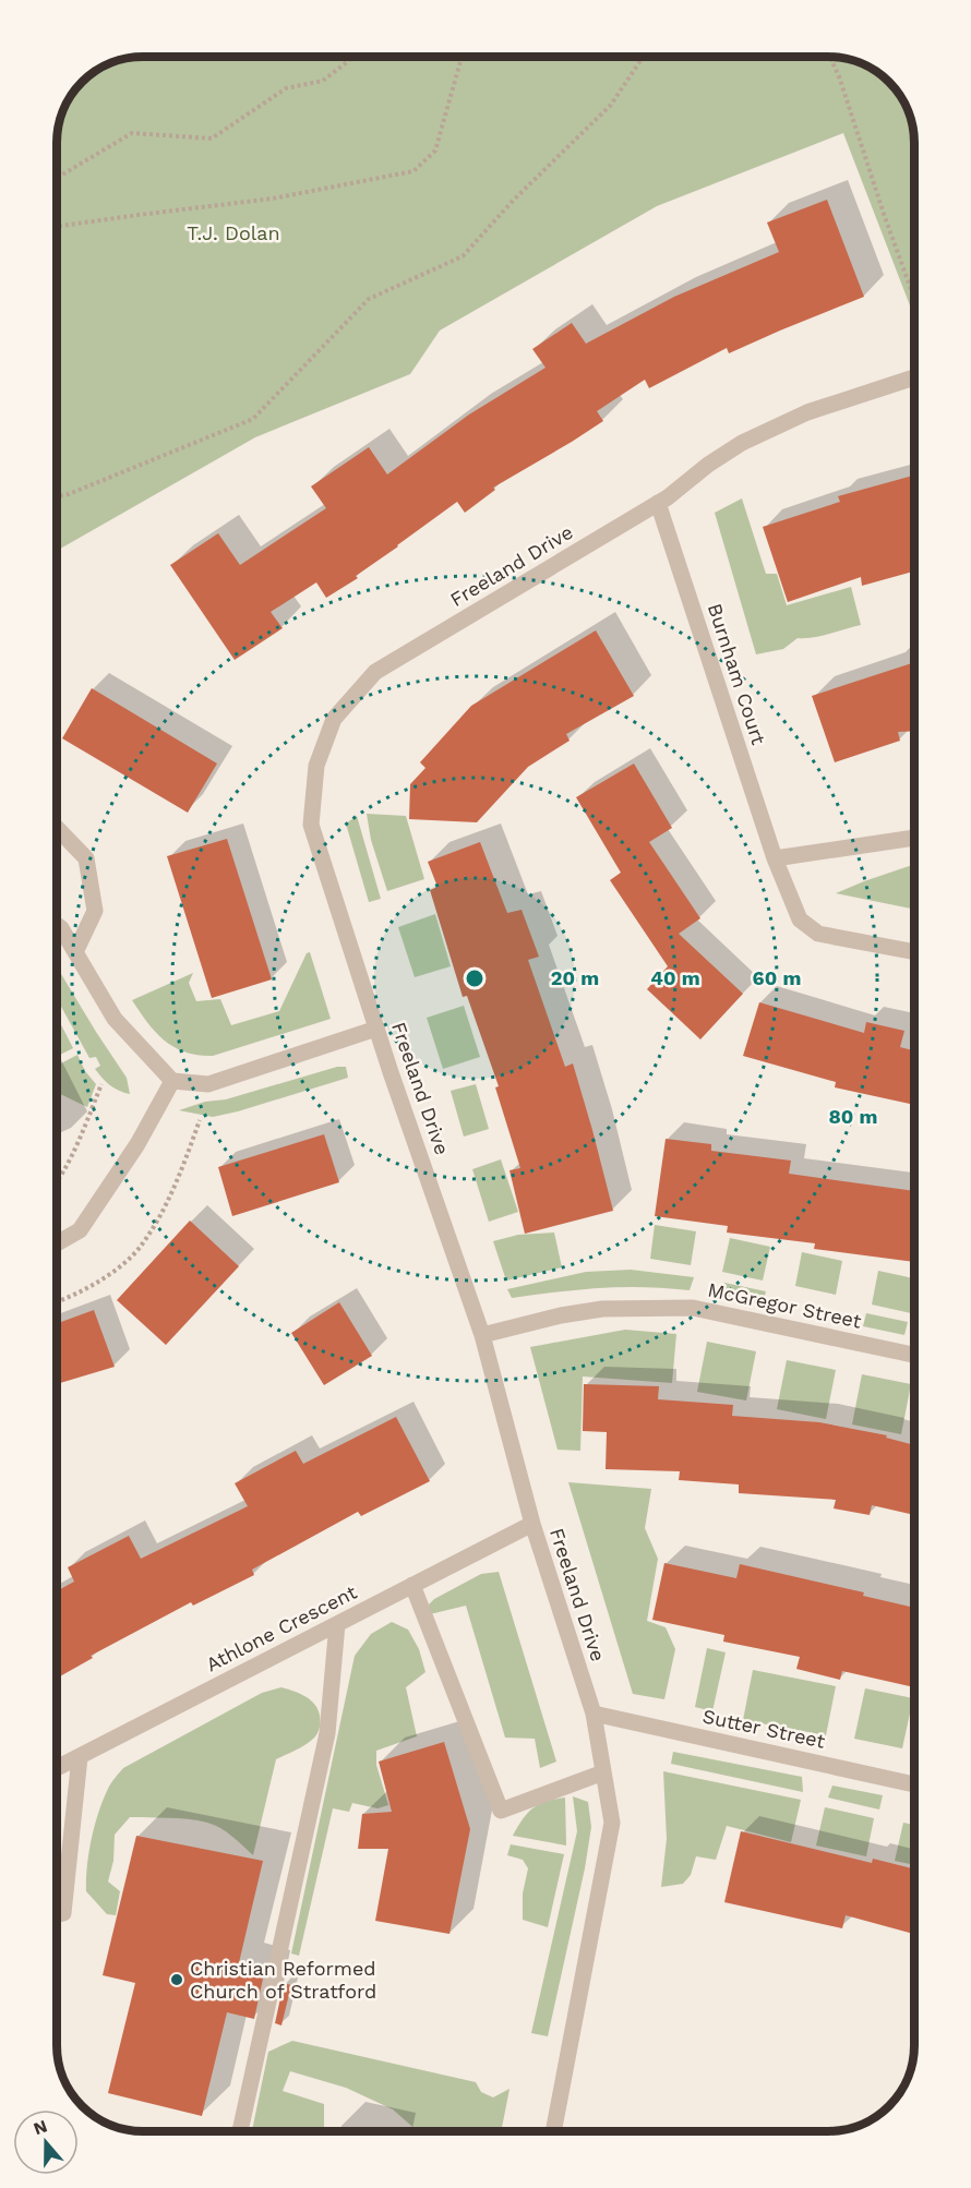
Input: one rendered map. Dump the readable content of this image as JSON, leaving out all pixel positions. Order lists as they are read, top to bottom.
{
  "streets": {
    "street": [
      "Freeland Drive",
      "Burnham Court",
      "McGregor Street",
      "Athlone Crescent",
      "Sutter Street"
    ]
  },
  "crossings": [
    ["Freeland Drive", "Burnham Court"],
    ["Freeland Drive", "McGregor Street"],
    ["Freeland Drive", "Athlone Crescent"],
    ["Freeland Drive", "Sutter Street"]
  ],
  "parks": ["T.J. Dolan"],
  "places": ["Christian Reformed Church of Stratford"],
  "north": "top",
  "rings": [
    "20 m",
    "40 m",
    "60 m",
    "80 m"
  ]
}
